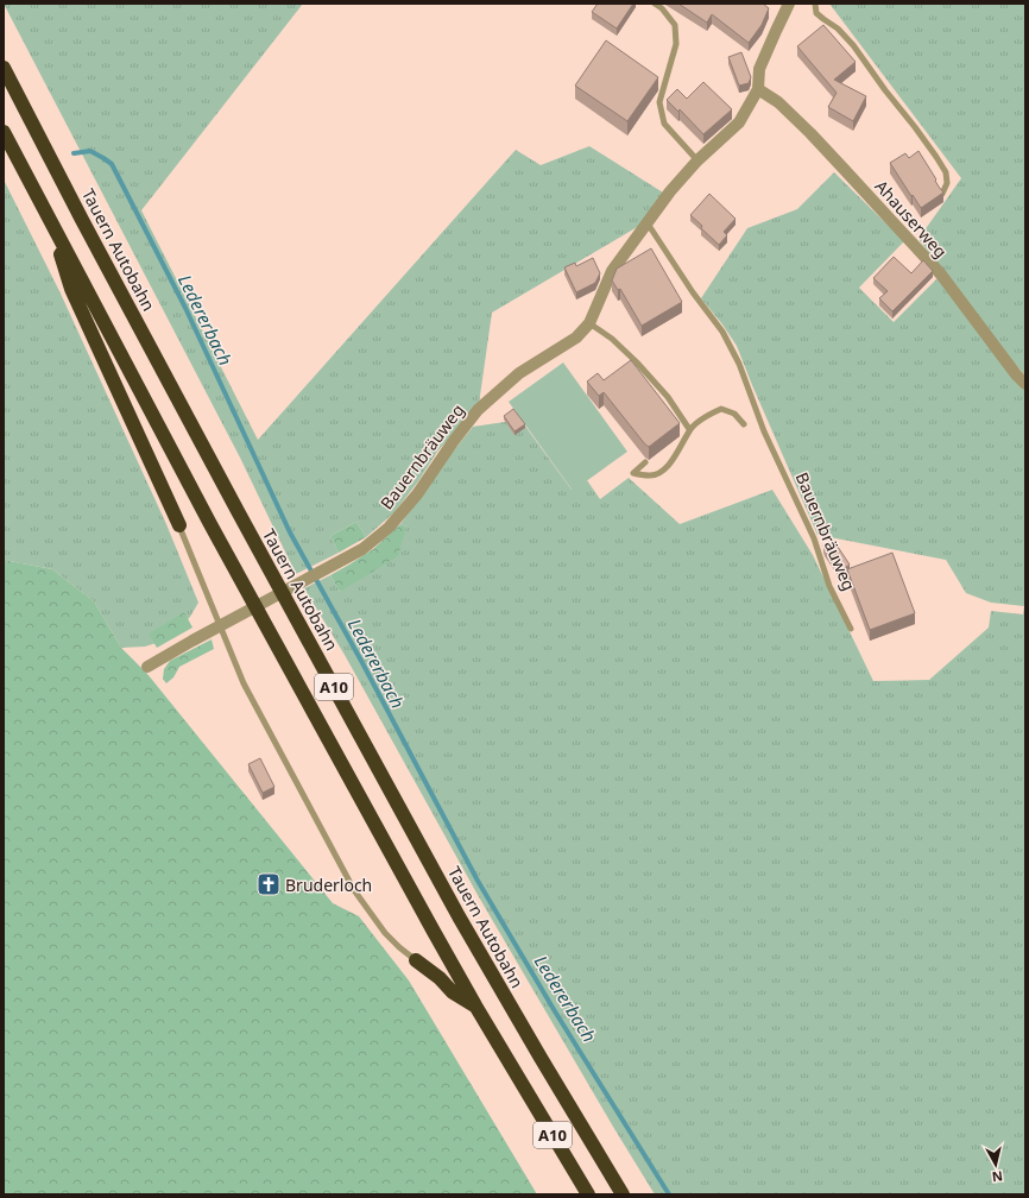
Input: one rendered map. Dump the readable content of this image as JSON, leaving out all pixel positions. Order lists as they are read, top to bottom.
{
  "streets": {
    "highway": ["Tauern Autobahn", "A10"],
    "street": ["Ahauserweg", "Bauernbräuweg"]
  },
  "crossings": [
    ["Ahauserweg", "Bauernbräuweg"]
  ],
  "water": ["Ledererbach"],
  "places": {
    "church": ["Bruderloch"]
  },
  "north": "bottom"
}
